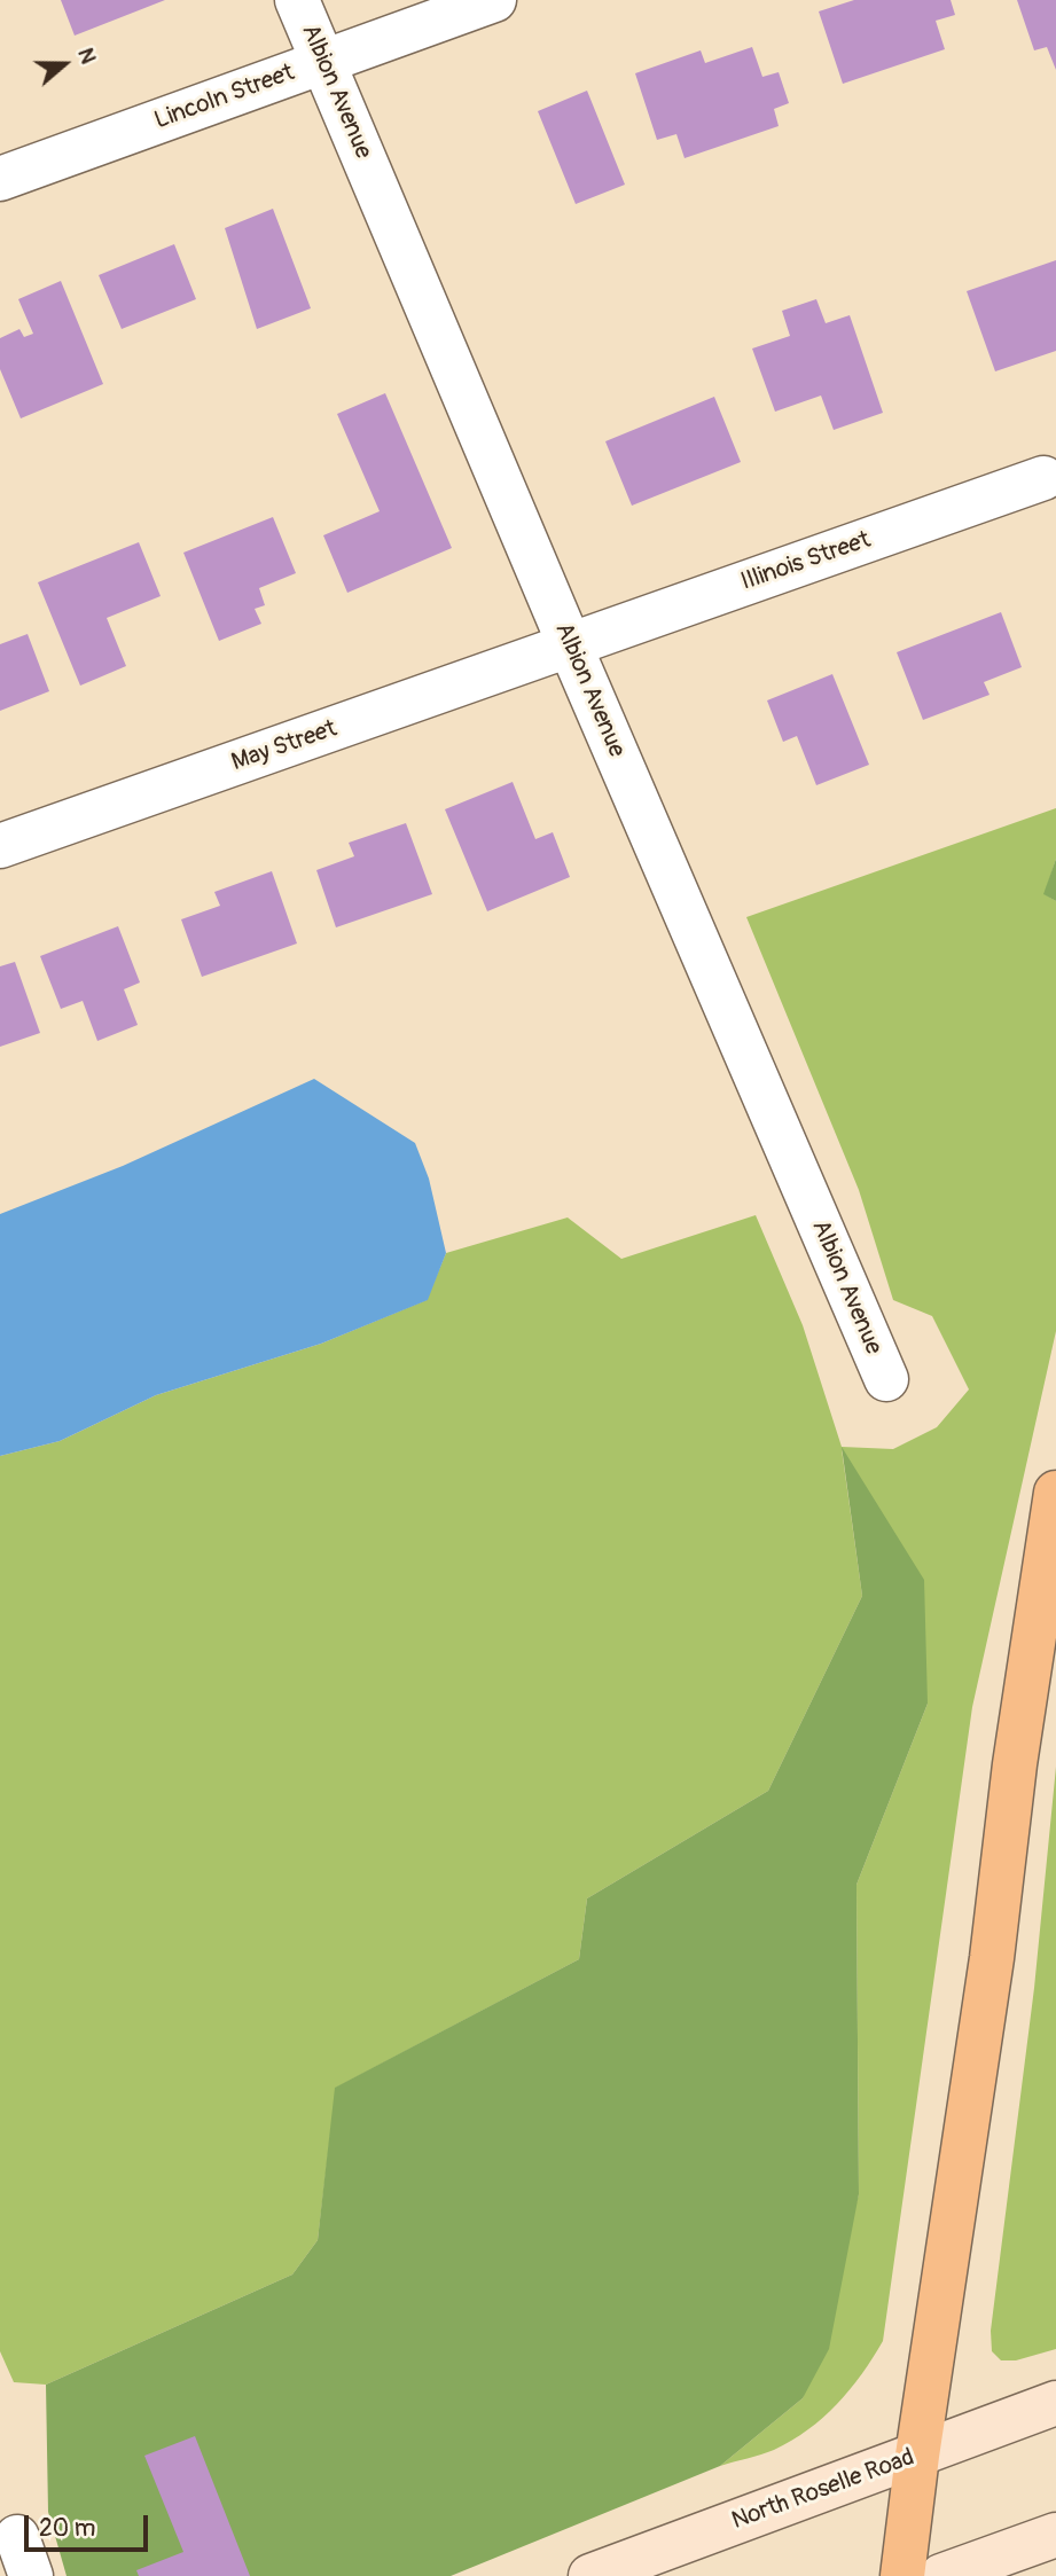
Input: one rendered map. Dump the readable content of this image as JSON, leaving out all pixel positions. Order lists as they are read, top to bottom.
{
  "streets": {
    "main road": ["North Roselle Road"],
    "street": [
      "Albion Avenue",
      "Lincoln Street",
      "Illinois Street",
      "May Street"
    ]
  },
  "crossings": [
    ["Albion Avenue", "Lincoln Street"],
    ["Albion Avenue", "Illinois Street"],
    ["Albion Avenue", "May Street"],
    ["Illinois Street", "May Street"]
  ],
  "scale_bar": "20 m",
  "north": "right"
}
